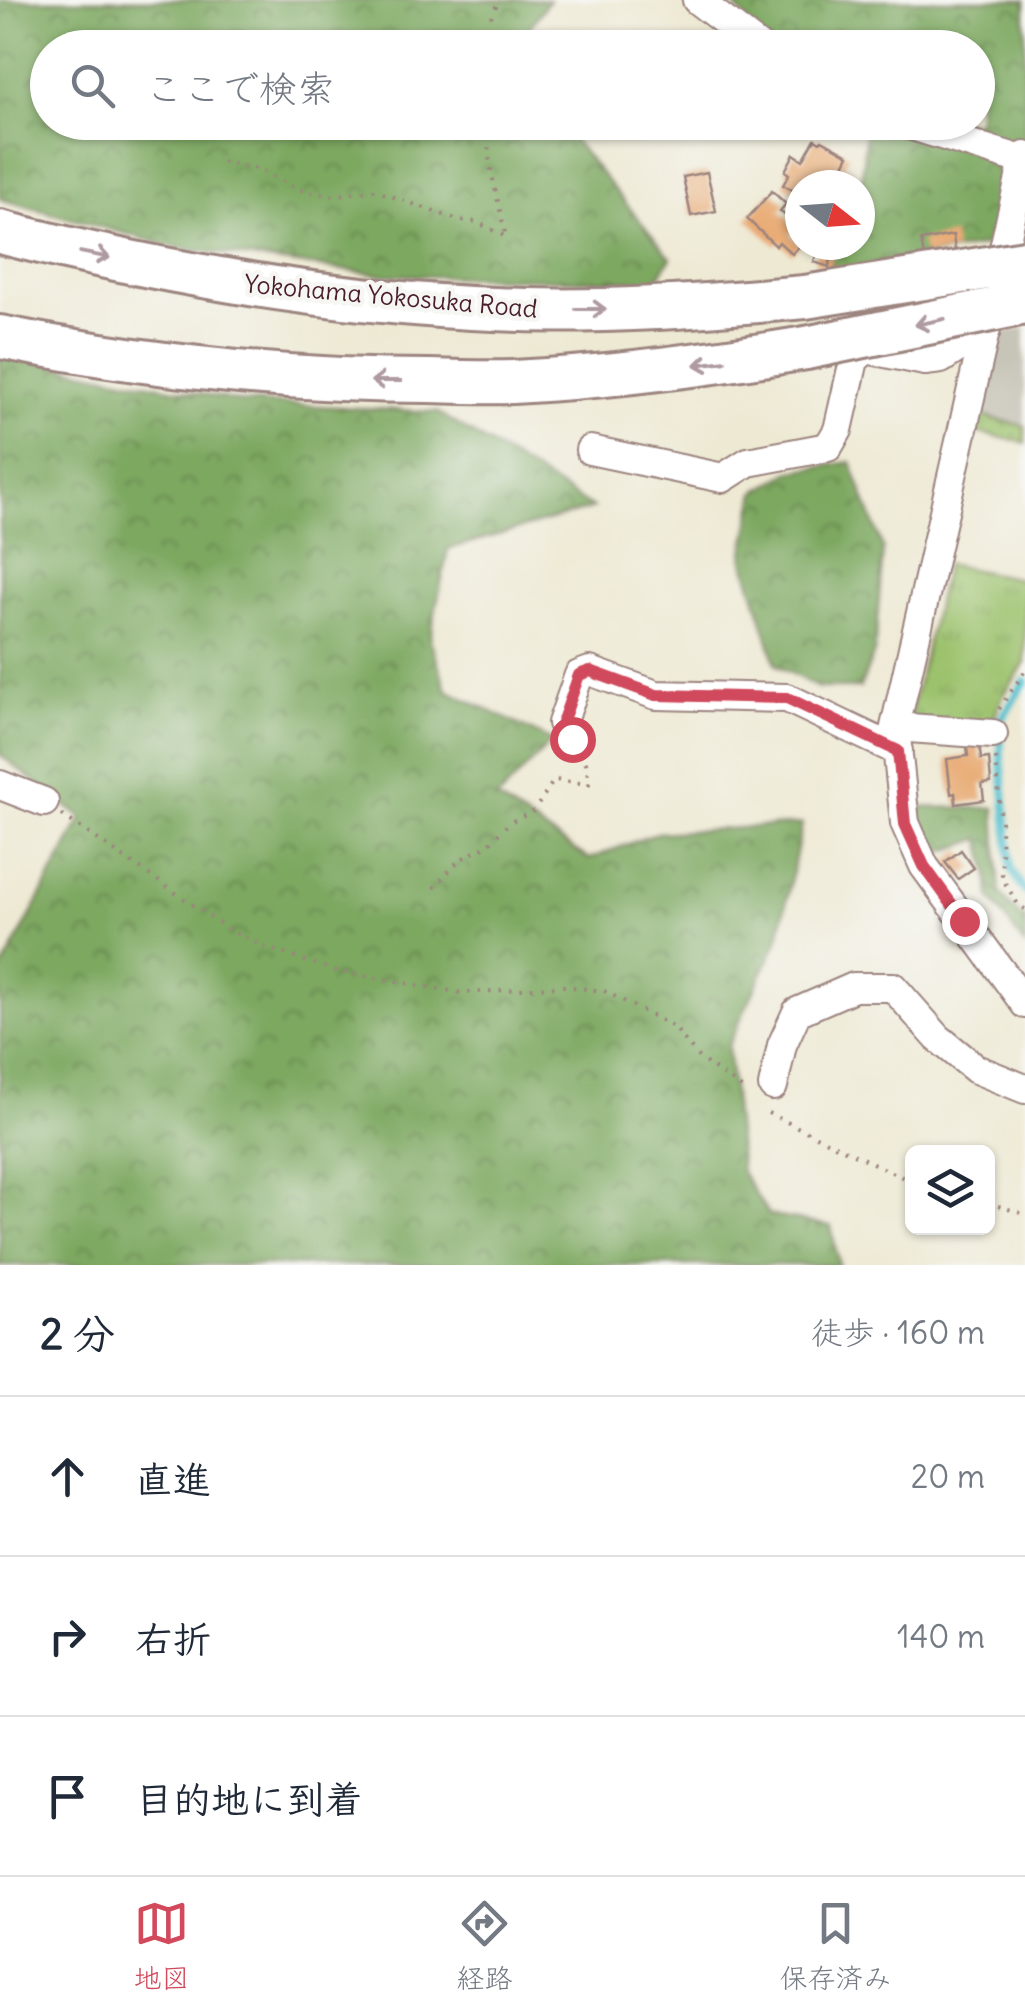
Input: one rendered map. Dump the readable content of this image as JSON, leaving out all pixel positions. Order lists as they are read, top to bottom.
{
  "streets": {
    "highway": ["Yokohama Yokosuka Road"]
  },
  "north": "right",
  "page": {
    "search": "ここで検索",
    "heading": ["2 分", "徒歩 · 160 m"],
    "list": [
      ["直進", "20 m"],
      ["右折", "140 m"],
      "目的地に到着"
    ],
    "nav": ["地図", "経路", "保存済み"]
  }
}
